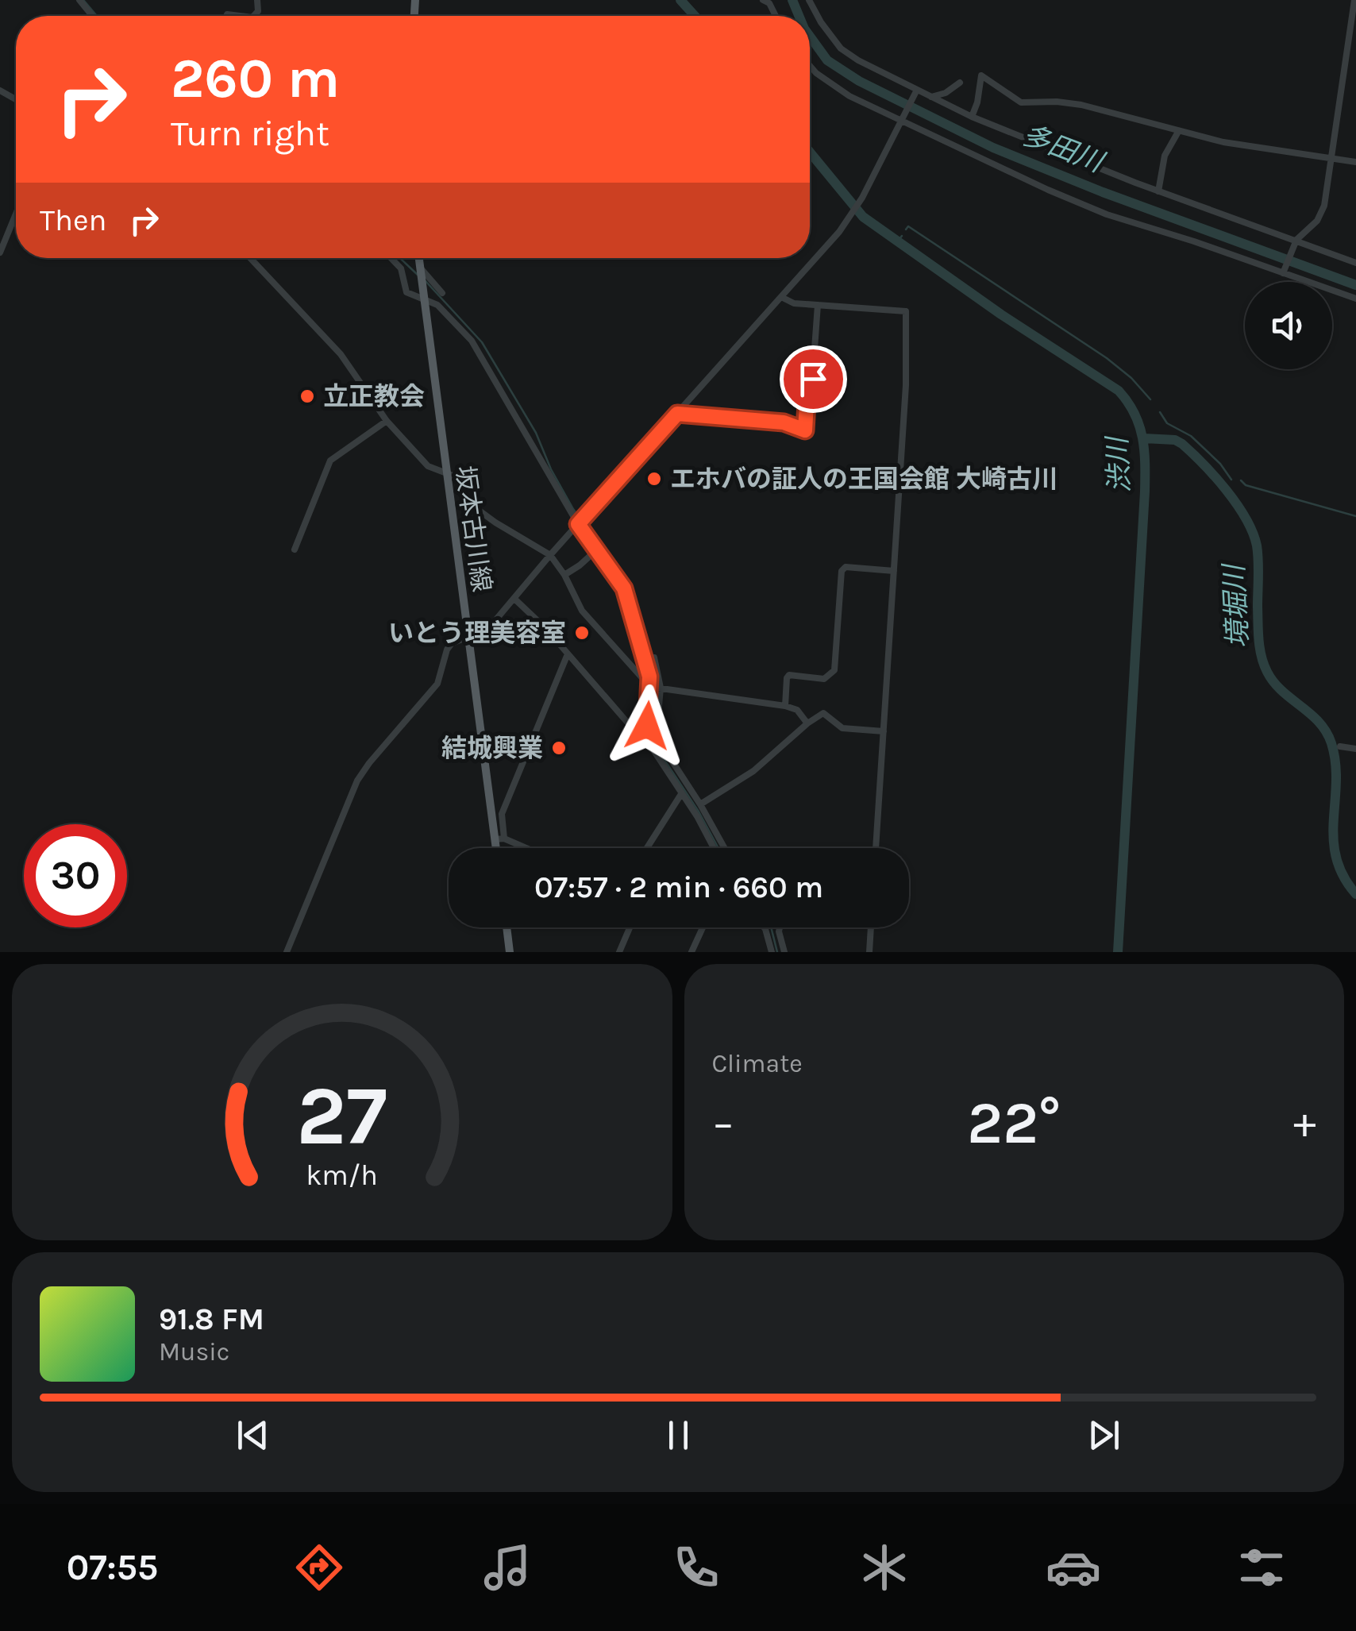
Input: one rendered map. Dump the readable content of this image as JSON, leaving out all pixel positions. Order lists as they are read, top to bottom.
{
  "streets": {
    "main road": ["坂本古川線"]
  },
  "water": ["多田川", "渋川", "境堀川"],
  "places": [
    "立正教会",
    "エホバの証人の王国会館 大崎古川",
    "いとう理美容室",
    "結城興業"
  ],
  "page": {
    "turn": ["260 m", "Turn right"],
    "then": "Then",
    "limit": "30",
    "trip": "07:57 · 2 min · 660 m",
    "tile": "Climate",
    "heat": ["−", "22°", "+"],
    "song": ["91.8 FM", "Music"],
    "tabs": "07:55",
    "gauge": ["27", "km/h"]
  }
}
